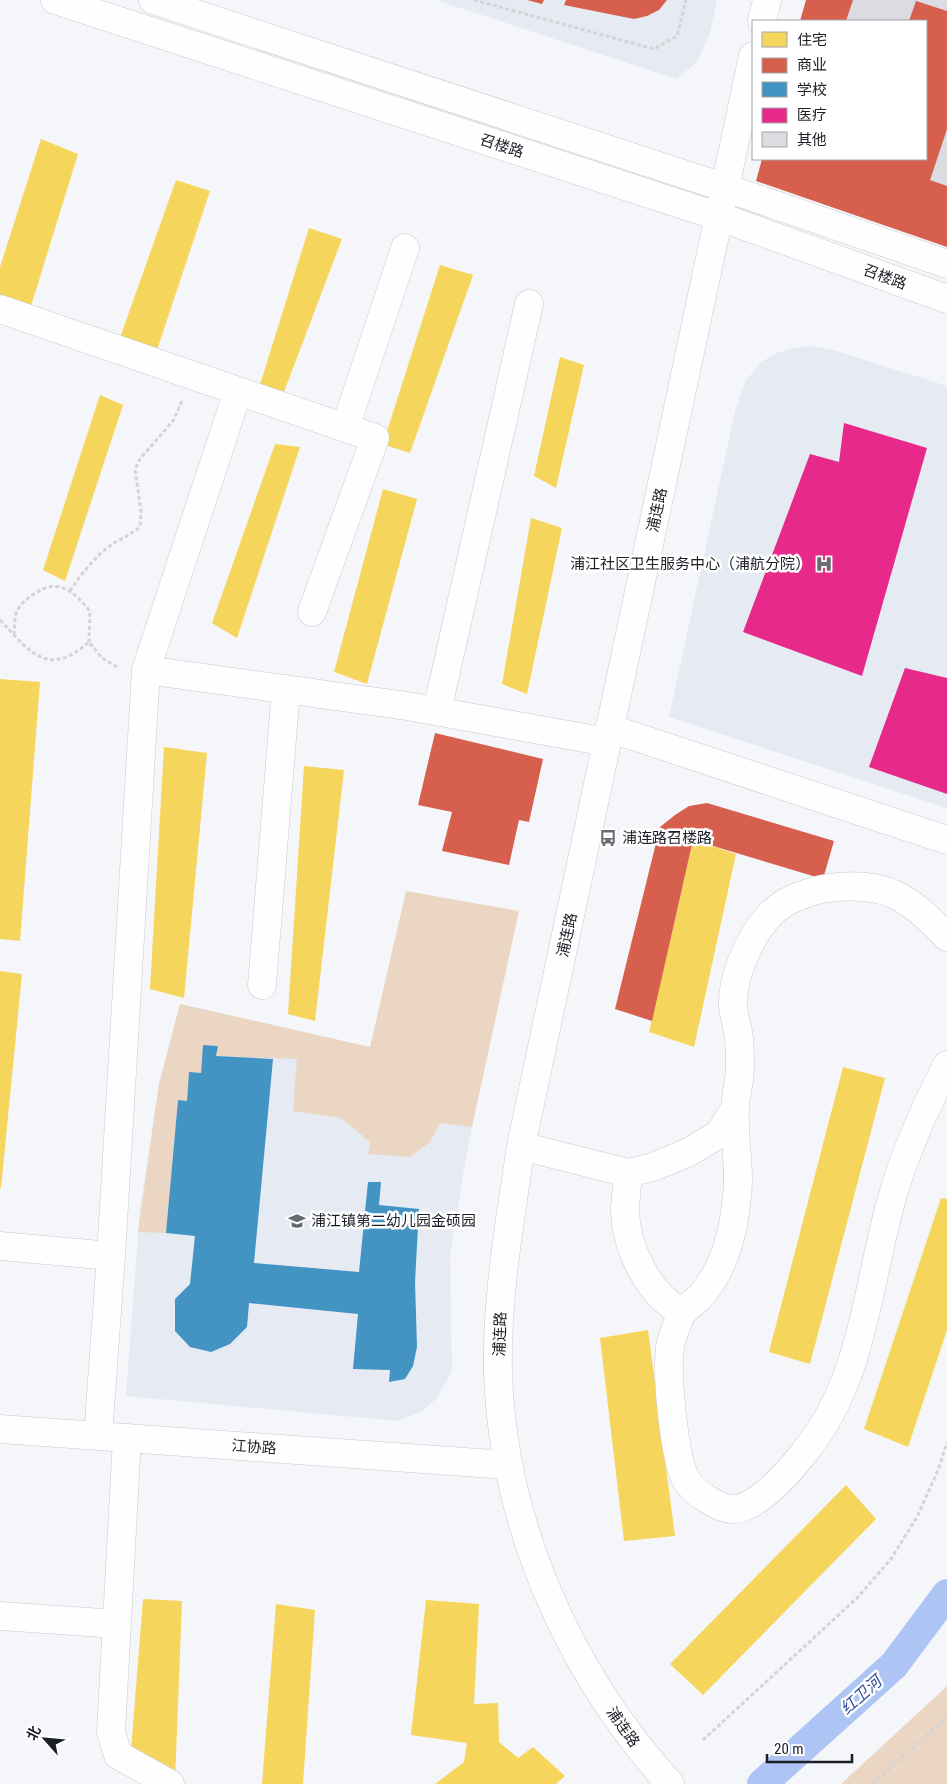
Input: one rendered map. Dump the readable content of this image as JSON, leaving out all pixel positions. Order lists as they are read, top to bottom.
{
  "streets": {
    "street": ["召楼路", "浦连路", "江协路"]
  },
  "crossings": [
    ["召楼路", "浦连路"],
    ["浦连路", "江协路"]
  ],
  "water": ["红卫河"],
  "places": {
    "hospital": ["浦江社区卫生服务中心（浦航分院）"],
    "bus stop": ["浦连路召楼路"],
    "school or university": ["浦江镇第二幼儿园金硕园"]
  },
  "legend": [
    "住宅",
    "商业",
    "学校",
    "医疗",
    "其他"
  ],
  "scale_bar": "20 m",
  "north": "top left"
}
